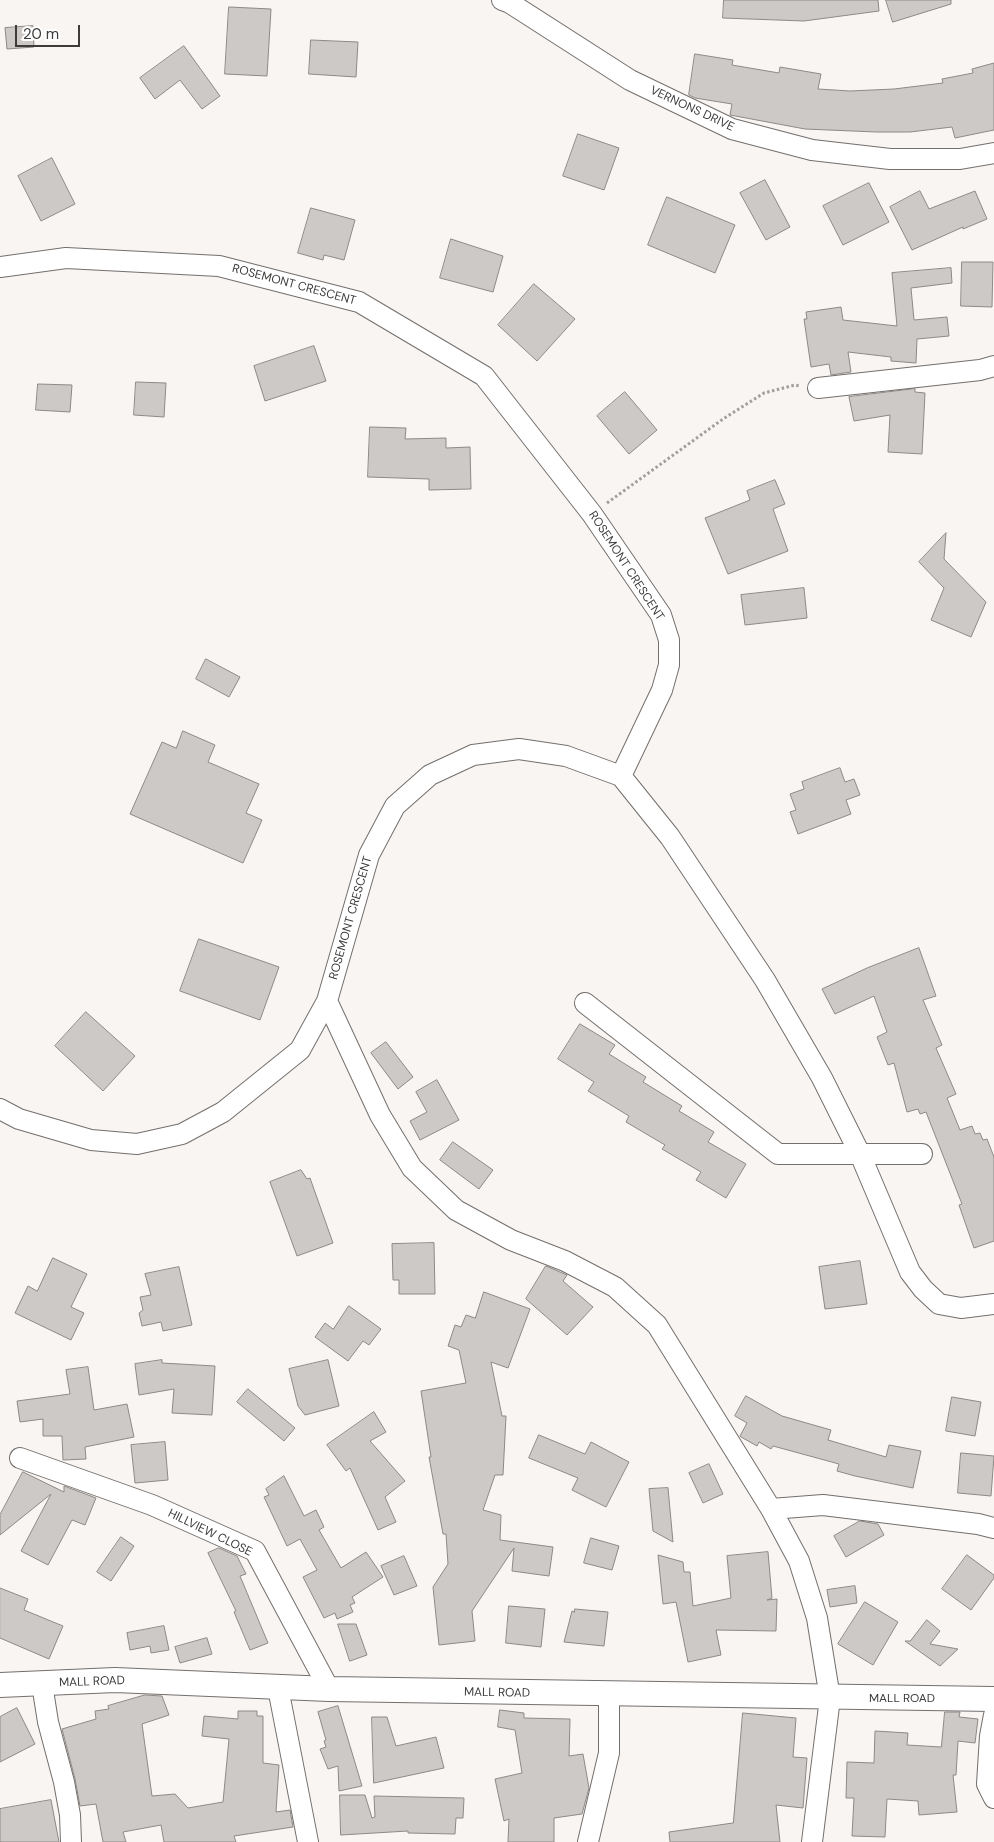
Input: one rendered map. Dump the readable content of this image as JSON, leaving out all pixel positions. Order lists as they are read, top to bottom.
{
  "streets": {
    "street": [
      "VERNONS DRIVE",
      "ROSEMONT CRESCENT",
      "HILLVIEW CLOSE",
      "MALL ROAD"
    ]
  },
  "crossings": [
    ["HILLVIEW CLOSE", "MALL ROAD"]
  ],
  "scale_bar": "20 m"
}
